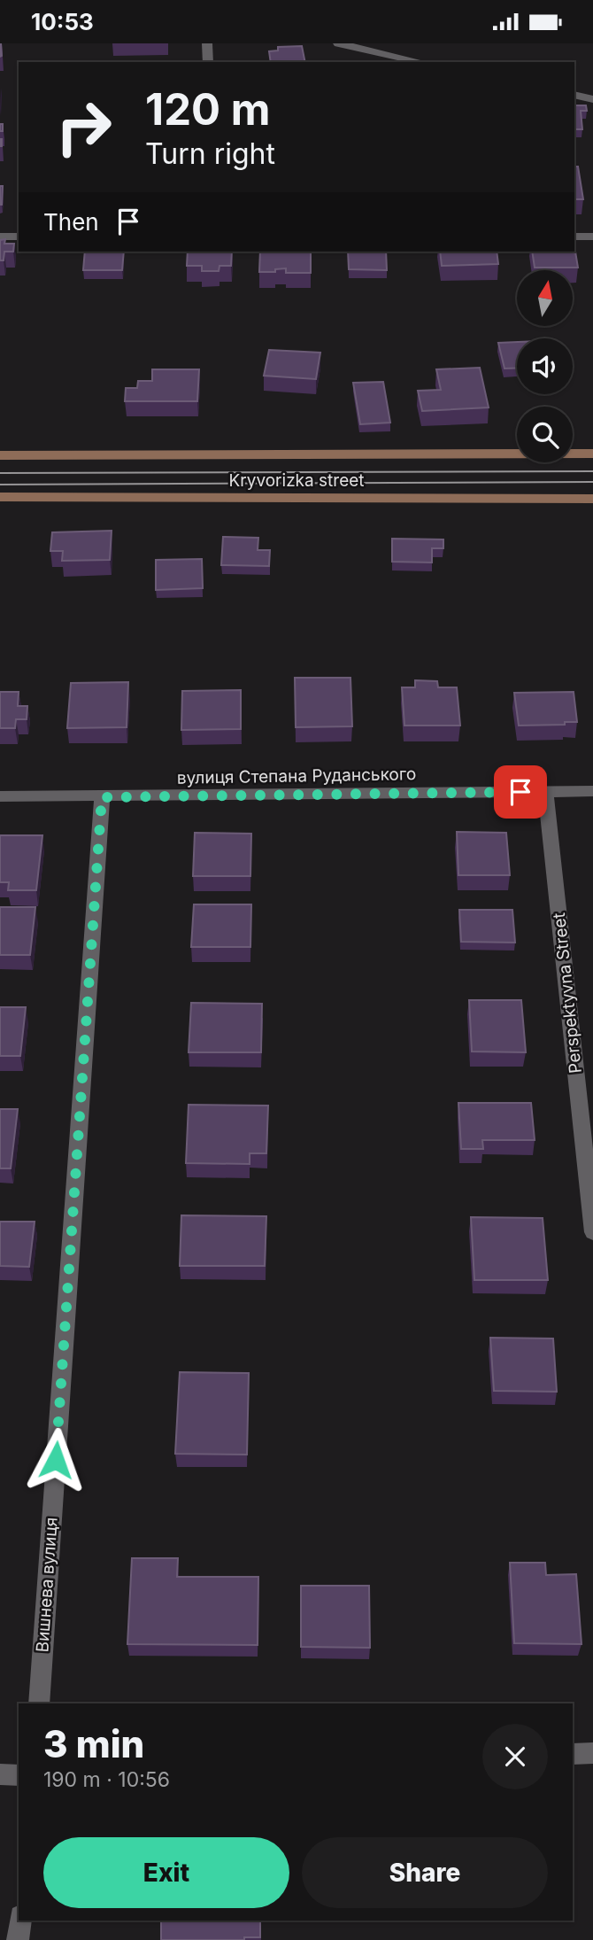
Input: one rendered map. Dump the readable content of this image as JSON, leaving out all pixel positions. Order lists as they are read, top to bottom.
{
  "streets": {
    "main road": ["Kryvorizka street"],
    "street": ["вулиця Степана Руданського", "Perspektyvna Street", "Вишнева вулиця"]
  },
  "crossings": [
    ["вулиця Степана Руданського", "Perspektyvna Street"],
    ["вулиця Степана Руданського", "Вишнева вулиця"]
  ],
  "north": "top",
  "page": {
    "status": "10:53",
    "turn": ["120 m", "Turn right"],
    "then": "Then",
    "heading": ["3 min", "190 m · 10:56"],
    "buttons": ["Exit", "Share"]
  }
}
